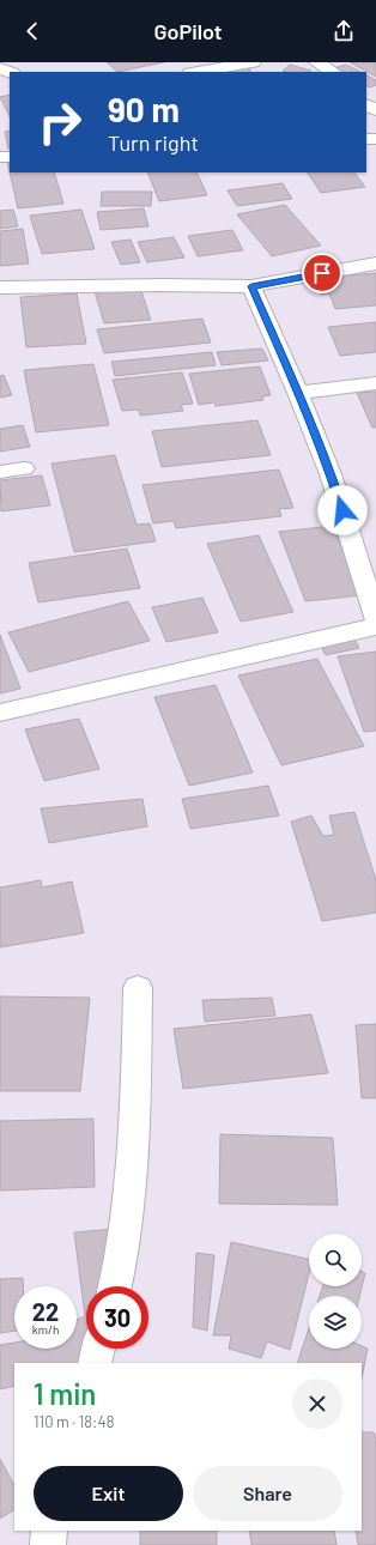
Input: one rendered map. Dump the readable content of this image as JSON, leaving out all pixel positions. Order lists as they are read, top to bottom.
{
  "page": {
    "header": "GoPilot",
    "turn": ["90 m", "Turn right"],
    "speed": "22 km/h",
    "limit": "30",
    "heading": ["1 min", "110 m · 18:48"],
    "buttons": ["Exit", "Share"]
  }
}
